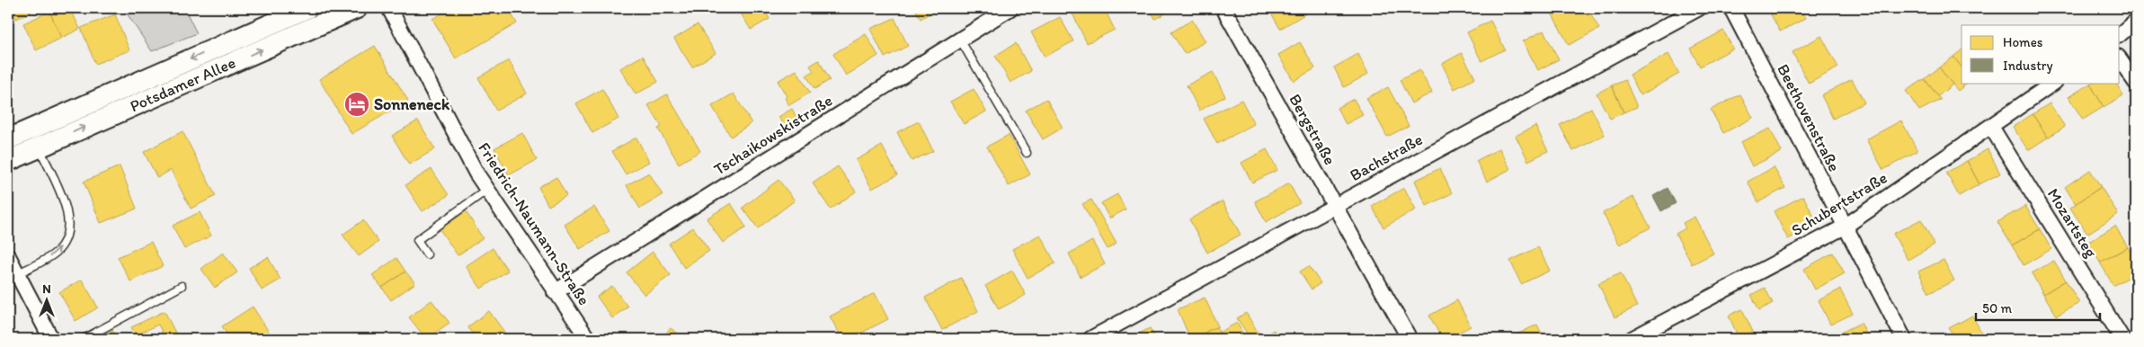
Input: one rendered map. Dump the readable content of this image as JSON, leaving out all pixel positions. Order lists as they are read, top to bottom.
{
  "streets": {
    "street": [
      "Potsdamer Allee",
      "Beethovenstraße",
      "Bergstraße",
      "Tschaikowskistraße",
      "Bachstraße",
      "Schubertstraße",
      "Mozartsteg",
      "Friedrich-Naumann-Straße"
    ]
  },
  "crossings": [
    ["Beethovenstraße", "Schubertstraße"],
    ["Bergstraße", "Bachstraße"],
    ["Tschaikowskistraße", "Friedrich-Naumann-Straße"],
    ["Schubertstraße", "Mozartsteg"]
  ],
  "places": {
    "hotel": ["Sonneneck"]
  },
  "legend": ["Homes", "Industry"],
  "scale_bar": "50 m",
  "north": "top"
}
